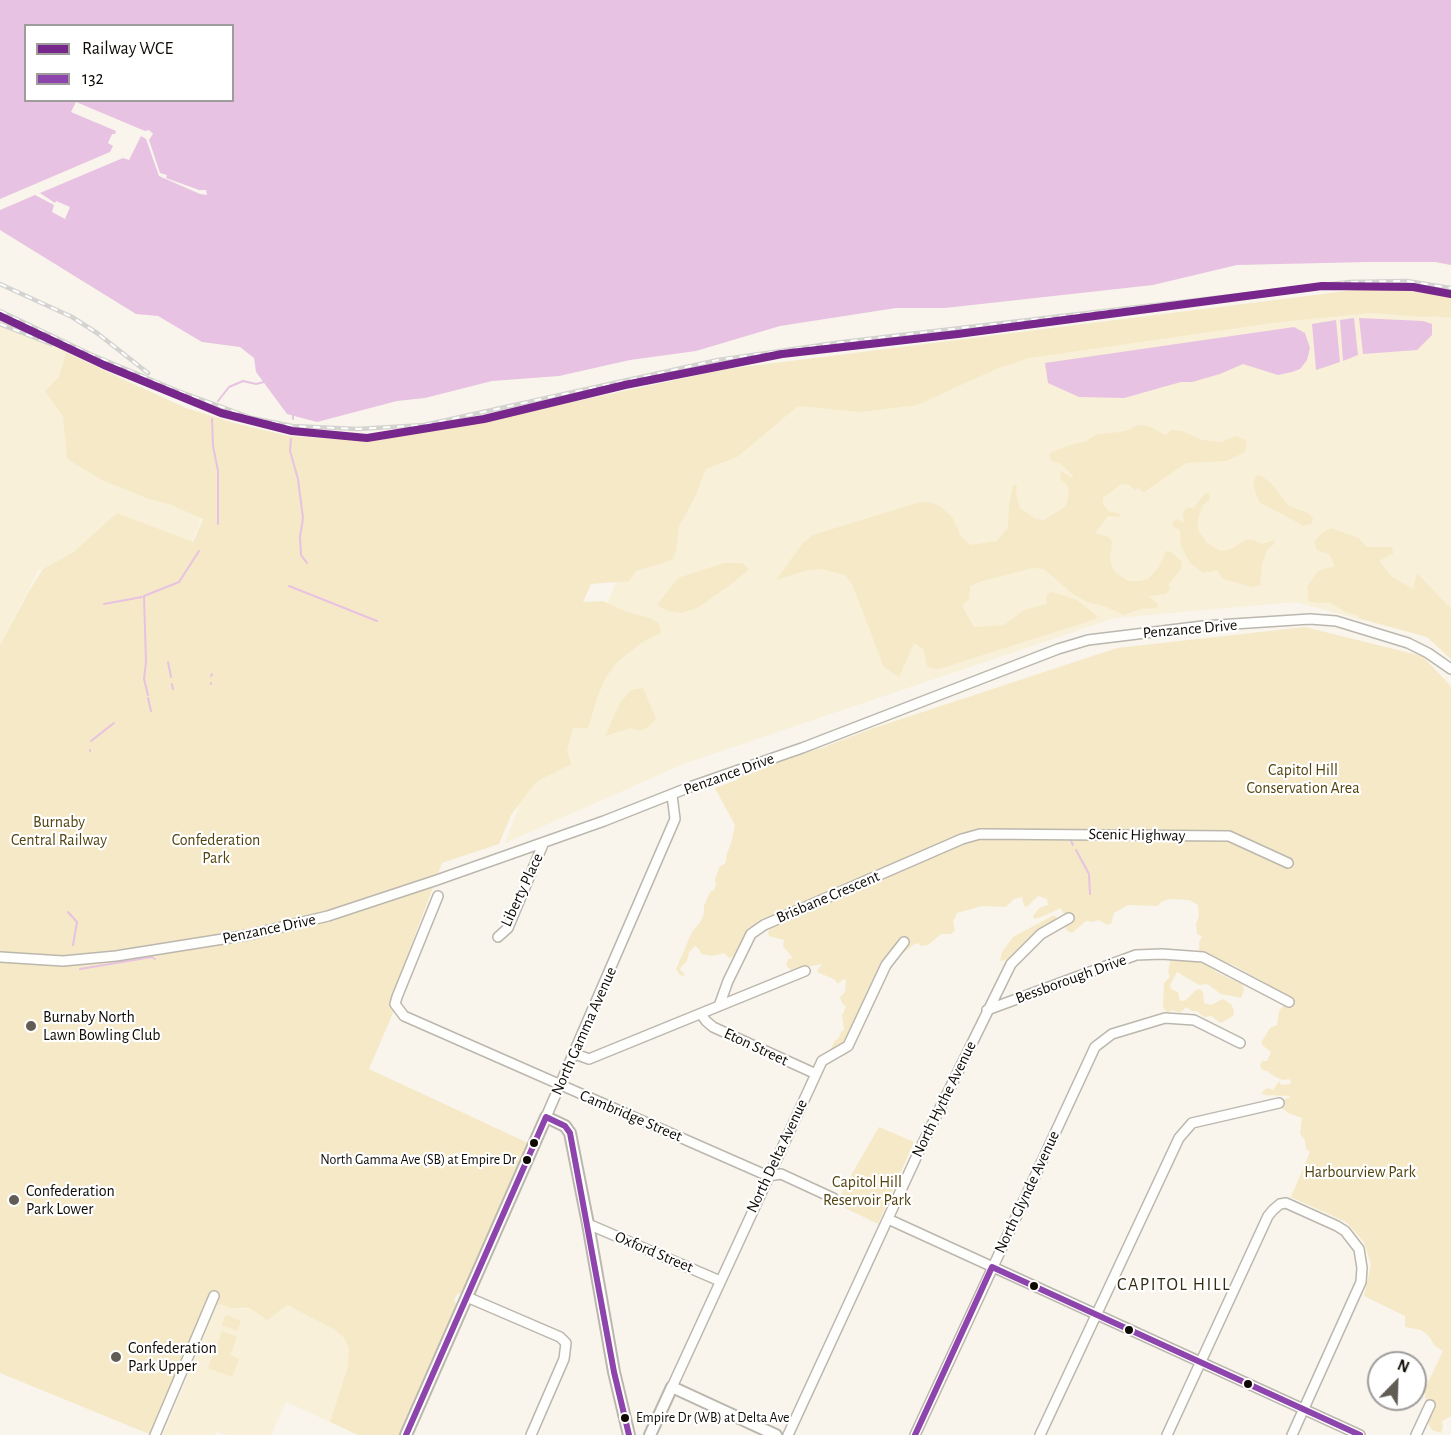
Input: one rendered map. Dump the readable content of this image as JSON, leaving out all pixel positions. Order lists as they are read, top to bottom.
{
  "streets": {
    "street": [
      "Penzance Drive",
      "Scenic Highway",
      "Liberty Place",
      "Brisbane Crescent",
      "Bessborough Drive",
      "North Gamma Avenue",
      "Eton Street",
      "North Hythe Avenue",
      "Cambridge Street",
      "North Delta Avenue",
      "North Glynde Avenue",
      "Oxford Street"
    ]
  },
  "crossings": [
    ["Penzance Drive", "Liberty Place"],
    ["Penzance Drive", "North Gamma Avenue"],
    ["Scenic Highway", "Brisbane Crescent"],
    ["Bessborough Drive", "North Hythe Avenue"],
    ["North Gamma Avenue", "Cambridge Street"],
    ["Eton Street", "North Delta Avenue"],
    ["Cambridge Street", "North Delta Avenue"],
    ["North Delta Avenue", "Oxford Street"]
  ],
  "districts": ["CAPITOL HILL"],
  "parks": [
    "Capitol Hill Conservation Area",
    "Burnaby Central Railway",
    "Confederation Park",
    "Harbourview Park",
    "Capitol Hill Reservoir Park"
  ],
  "places": [
    "Burnaby North Lawn Bowling Club",
    "North Gamma Ave (SB) at Empire Dr",
    "Confederation Park Lower",
    "Confederation Park Upper",
    "Empire Dr (WB) at Delta Ave"
  ],
  "lines": ["rail line WCE", "transit line 132"],
  "legend": ["Railway WCE", "132"],
  "north": "top right"
}
